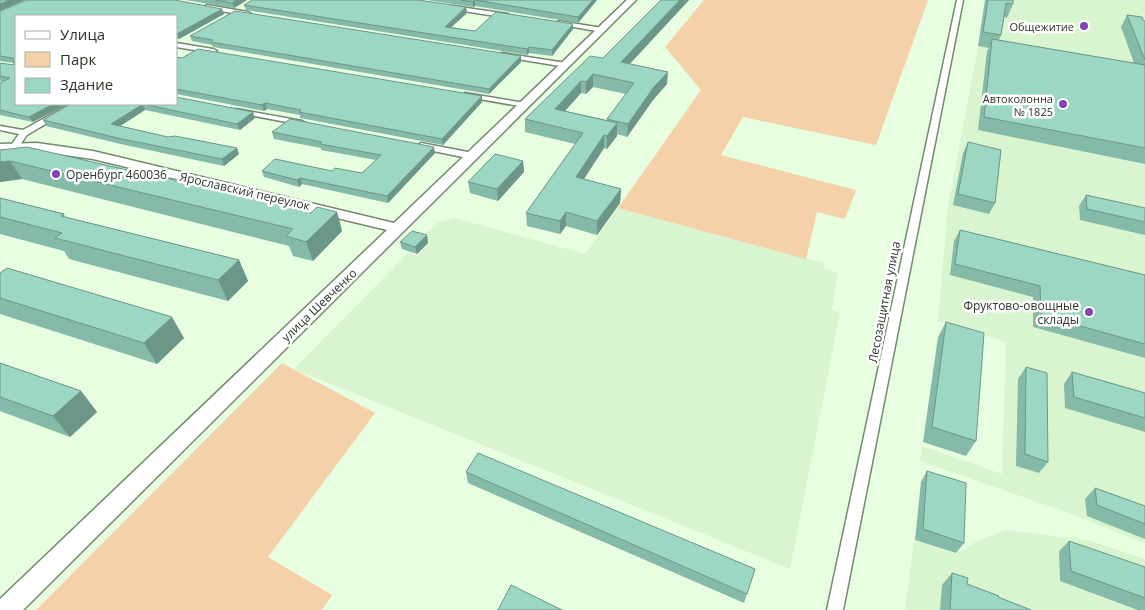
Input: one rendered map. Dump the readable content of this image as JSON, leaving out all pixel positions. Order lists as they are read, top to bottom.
{
  "streets": {
    "main road": ["Ярославский переулок", "улица Шевченко"],
    "street": ["Лесозащитная улица"]
  },
  "crossings": [
    ["Ярославский переулок", "улица Шевченко"]
  ],
  "places": [
    "Общежитие",
    "Автоколонна № 1825",
    "Оренбург 460036",
    "Фруктово-овощные склады"
  ],
  "legend": ["Улица", "Парк", "Здание"]
}
